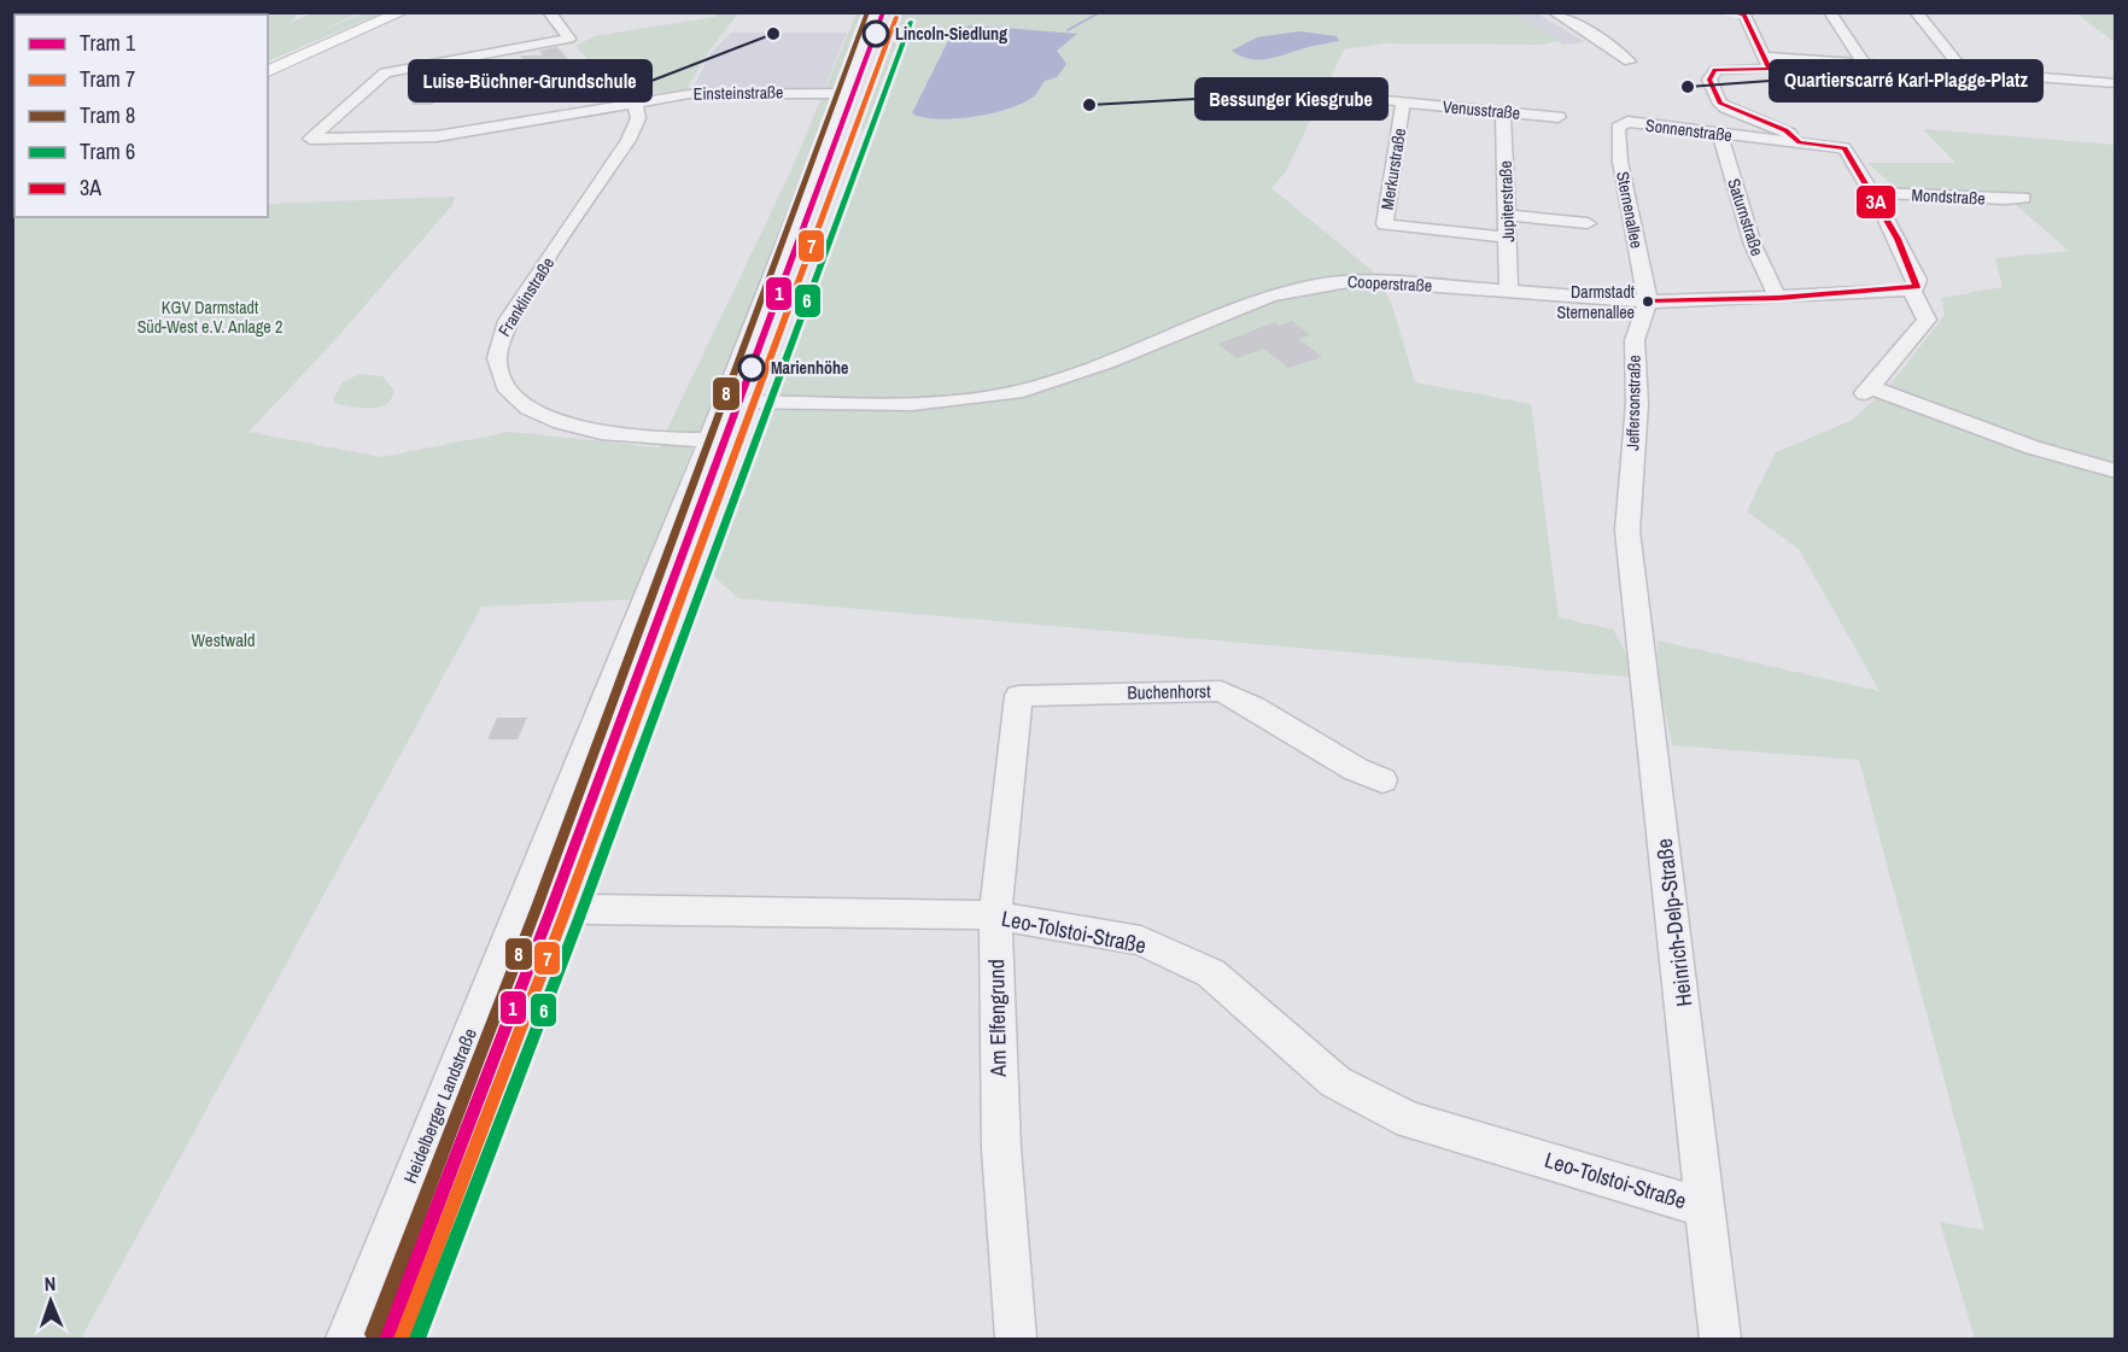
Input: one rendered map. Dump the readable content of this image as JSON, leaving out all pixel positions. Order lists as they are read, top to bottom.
{
  "streets": {
    "street": [
      "Einsteinstraße",
      "Venusstraße",
      "Sonnenstraße",
      "Merkurstraße",
      "Mondstraße",
      "Jupiterstraße",
      "Sternenallee",
      "Saturnstraße",
      "Cooperstraße",
      "Franklinstraße",
      "Jeffersonstraße",
      "Buchenhorst",
      "Heinrich-Delp-Straße",
      "Leo-Tolstoi-Straße",
      "Am Elfengrund",
      "Heidelberger Landstraße"
    ]
  },
  "crossings": [
    ["Einsteinstraße", "Franklinstraße"],
    ["Einsteinstraße", "Heidelberger Landstraße"],
    ["Venusstraße", "Merkurstraße"],
    ["Venusstraße", "Jupiterstraße"],
    ["Sonnenstraße", "Mondstraße"],
    ["Sonnenstraße", "Sternenallee"],
    ["Sonnenstraße", "Saturnstraße"],
    ["Sonnenstraße", "Cooperstraße"],
    ["Merkurstraße", "Jupiterstraße"],
    ["Jupiterstraße", "Cooperstraße"],
    ["Sternenallee", "Cooperstraße"],
    ["Sternenallee", "Jeffersonstraße"],
    ["Saturnstraße", "Cooperstraße"],
    ["Cooperstraße", "Jeffersonstraße"],
    ["Cooperstraße", "Heidelberger Landstraße"],
    ["Franklinstraße", "Heidelberger Landstraße"],
    ["Jeffersonstraße", "Heinrich-Delp-Straße"],
    ["Buchenhorst", "Am Elfengrund"],
    ["Heinrich-Delp-Straße", "Leo-Tolstoi-Straße"],
    ["Leo-Tolstoi-Straße", "Am Elfengrund"]
  ],
  "parks": ["KGV Darmstadt Süd-West e.V. Anlage 2", "Westwald"],
  "places": [
    "Luise-Büchner-Grundschule",
    "Lincoln-Siedlung",
    "Quartierscarré Karl-Plagge-Platz",
    "Bessunger Kiesgrube",
    "Darmstadt Sternenallee",
    "Marienhöhe"
  ],
  "lines": [
    "tram line 1",
    "tram line 8",
    "transit line 3A",
    "tram line 7",
    "tram line 6"
  ],
  "legend": [
    "Tram 1",
    "Tram 7",
    "Tram 8",
    "Tram 6",
    "3A"
  ],
  "north": "top"
}
